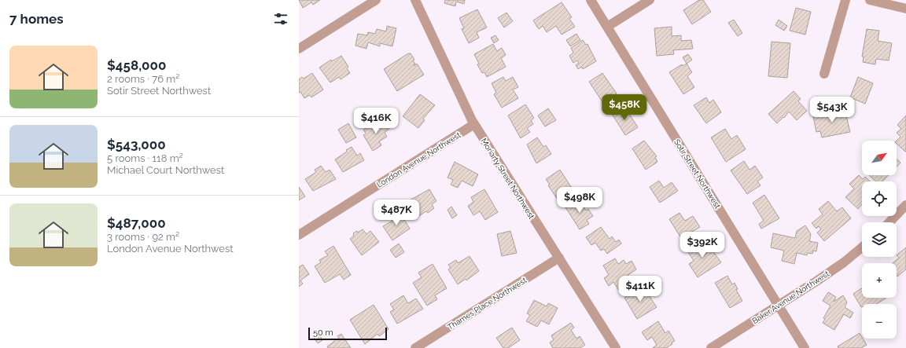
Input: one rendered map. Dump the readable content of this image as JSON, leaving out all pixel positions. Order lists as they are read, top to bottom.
{
  "streets": {
    "street": [
      "London Avenue Northwest",
      "Sotir Street Northwest",
      "Moriarty Street Northwest",
      "Baker Avenue Northwest",
      "Thames Place Northwest"
    ]
  },
  "crossings": [
    ["London Avenue Northwest", "Moriarty Street Northwest"],
    ["Sotir Street Northwest", "Baker Avenue Northwest"],
    ["Moriarty Street Northwest", "Thames Place Northwest"]
  ],
  "scale_bar": "50 m",
  "north": "top right",
  "page": {
    "heading": "7 homes",
    "list": [
      {
        "name": "$458,000",
        "note": "2 rooms · 76 m² · Sotir Street Northwest"
      },
      {
        "name": "$543,000",
        "note": "5 rooms · 118 m² · Michael Court Northwest"
      },
      {
        "name": "$487,000",
        "note": "3 rooms · 92 m² · London Avenue Northwest"
      }
    ],
    "price": [
      "$458K",
      "$543K",
      "$416K",
      "$498K",
      "$487K",
      "$392K",
      "$411K"
    ],
    "map_buttons": ["+", "−"],
    "scale": "50 m"
  }
}
